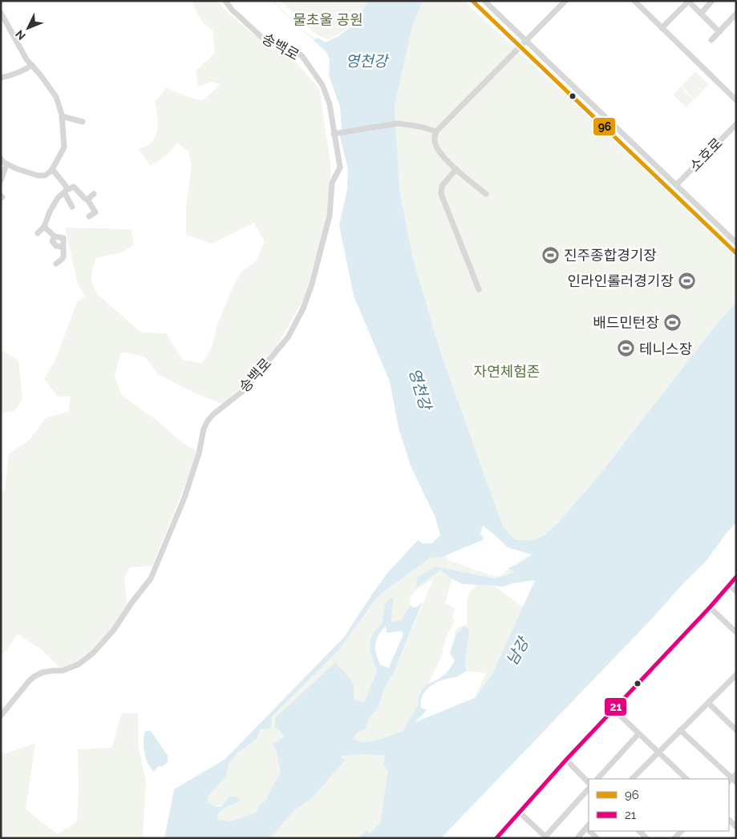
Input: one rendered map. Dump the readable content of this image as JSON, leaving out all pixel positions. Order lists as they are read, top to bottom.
{
  "streets": {
    "street": ["송백로", "소호로"]
  },
  "water": ["영천강", "남강"],
  "parks": ["물초울 공원", "자연체험존"],
  "places": {
    "sports": [
      "진주종합경기장",
      "인라인롤러경기장",
      "배드민턴장",
      "테니스장"
    ]
  },
  "lines": ["transit line 96", "transit line 21"],
  "legend": ["96", "21"],
  "north": "bottom left"
}
